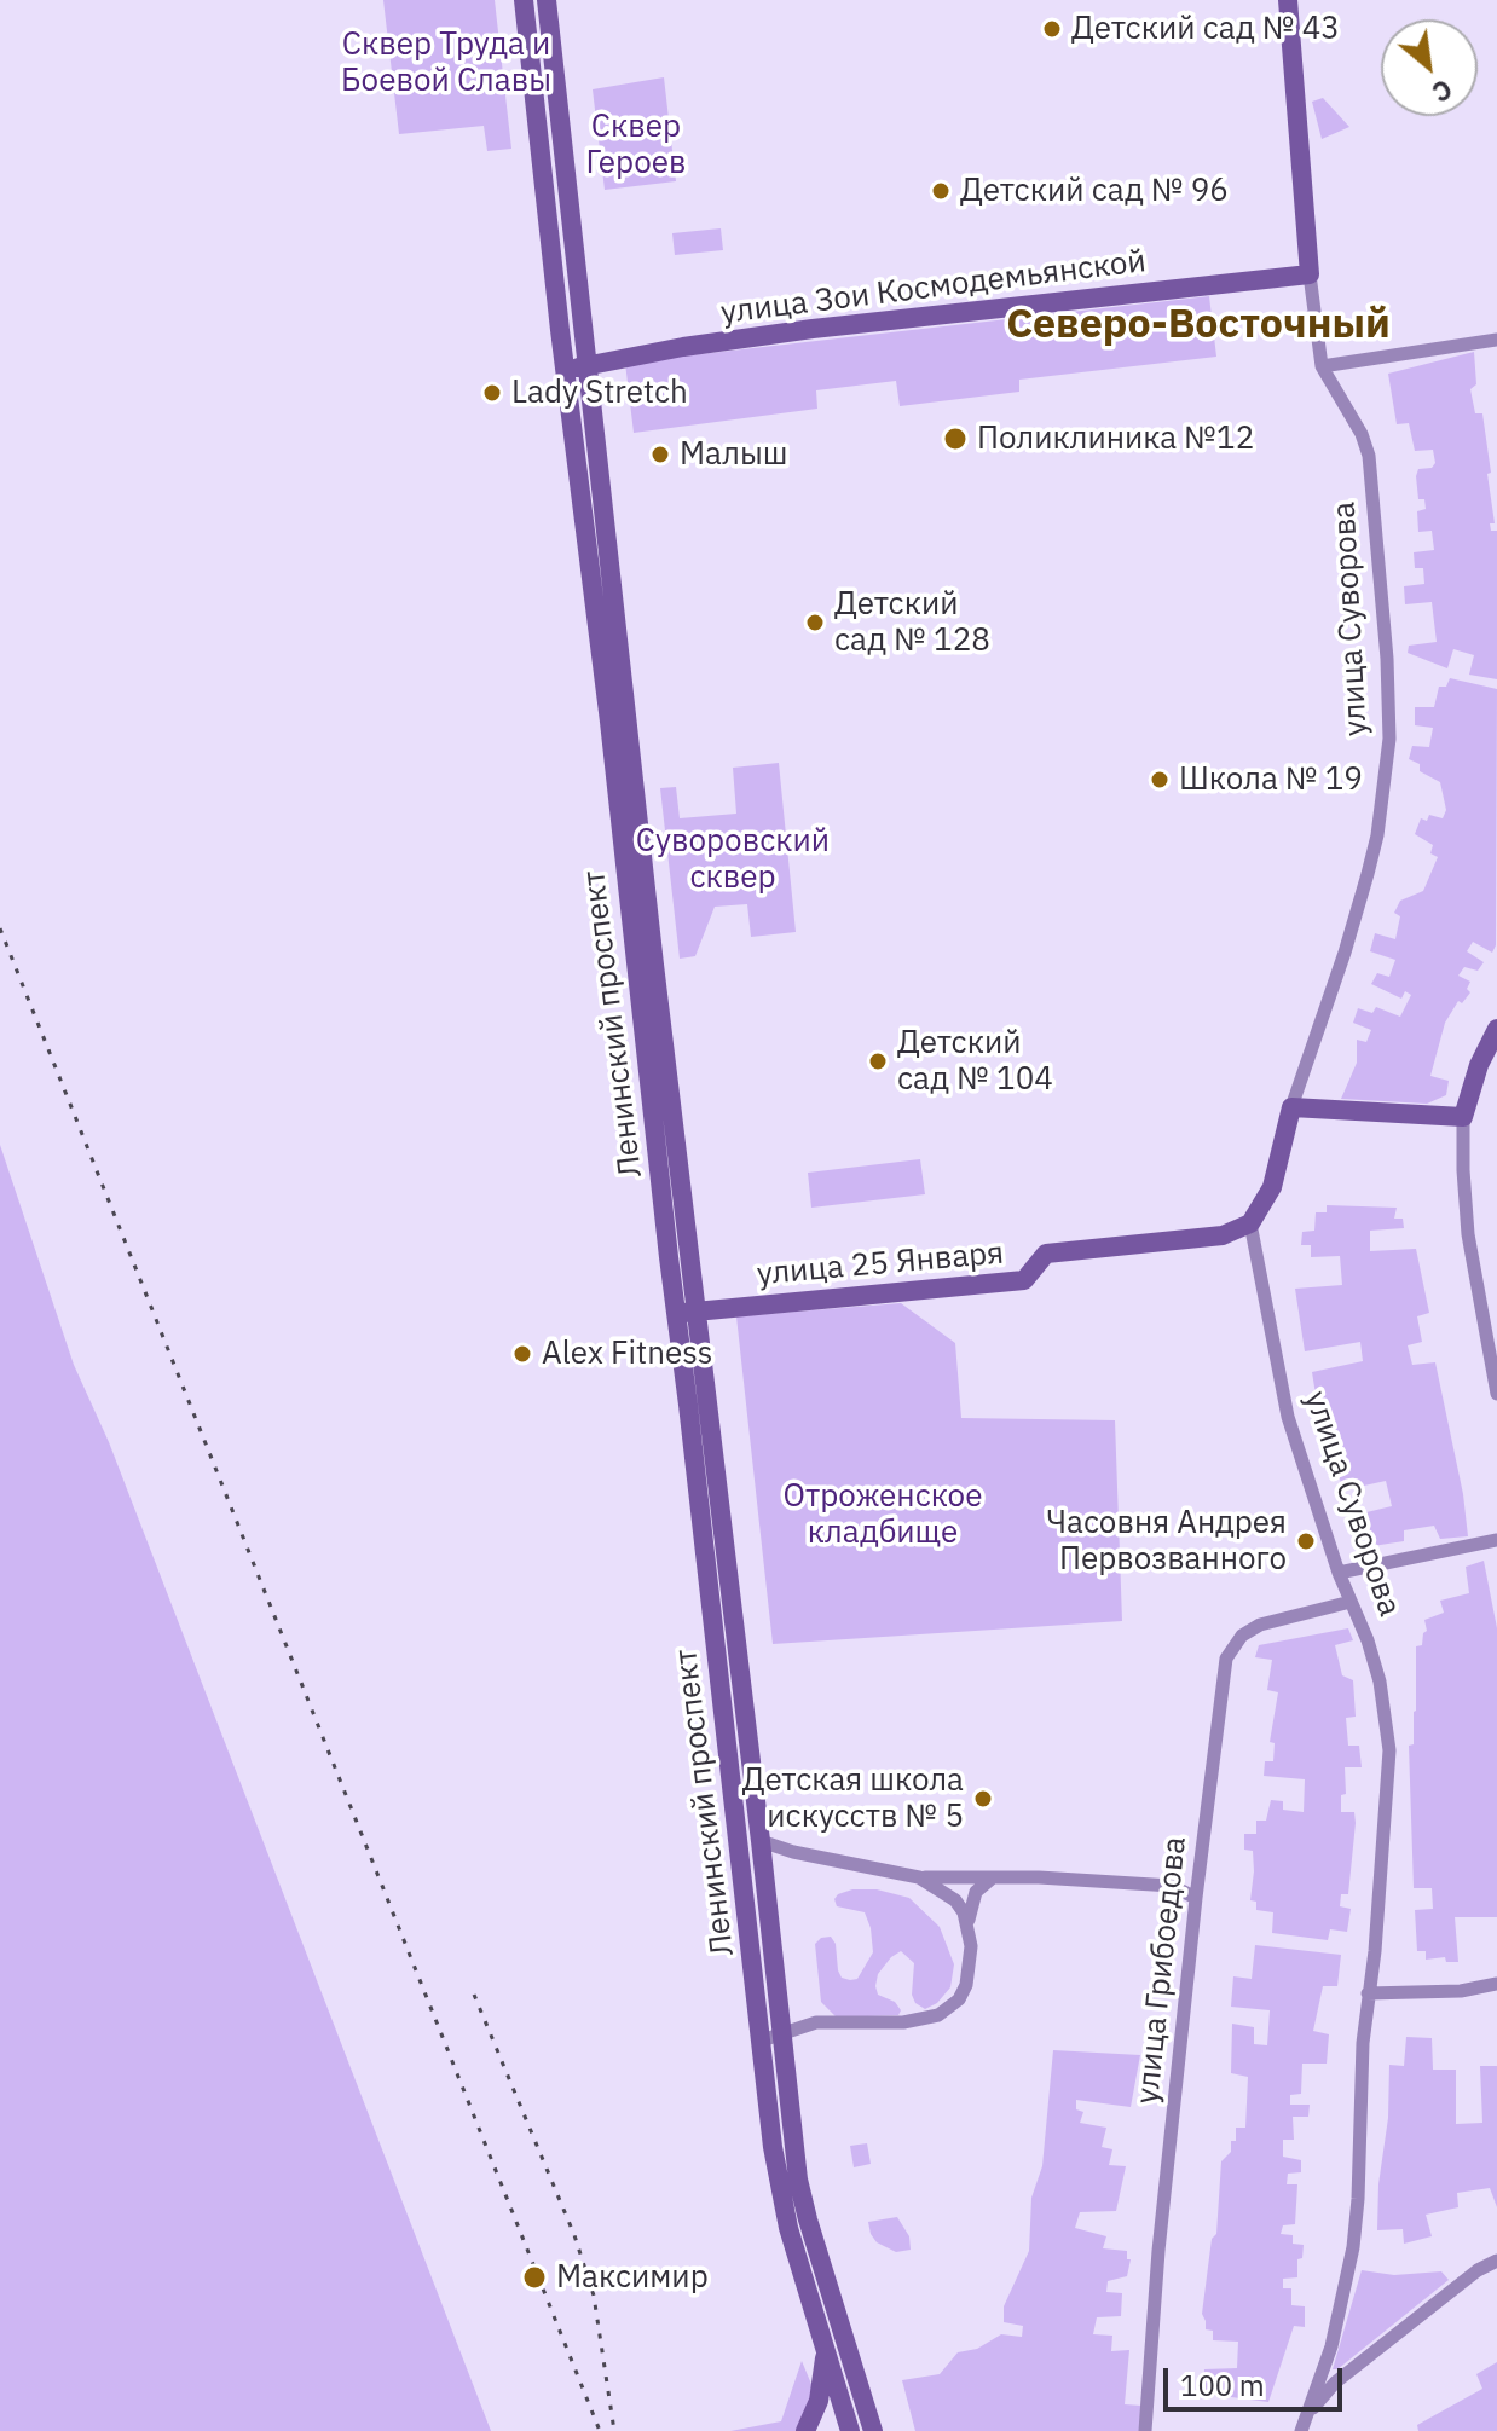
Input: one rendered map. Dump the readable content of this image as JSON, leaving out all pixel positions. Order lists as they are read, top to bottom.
{
  "streets": {
    "main road": [
      "улица Зои Космодемьянской",
      "улица Суворова",
      "Ленинский проспект",
      "улица 25 Января"
    ],
    "street": ["улица Грибоедова"]
  },
  "crossings": [
    ["улица Зои Космодемьянской", "улица Суворова"],
    ["улица Зои Космодемьянской", "Ленинский проспект"],
    ["улица Суворова", "улица 25 Января"],
    ["улица Суворова", "улица Грибоедова"],
    ["Ленинский проспект", "улица 25 Января"]
  ],
  "districts": ["Северо-Восточный"],
  "parks": [
    "Сквер Труда и Боевой Славы",
    "Сквер Героев",
    "Суворовский сквер",
    "Отроженское кладбище"
  ],
  "places": [
    "Детский сад № 43",
    "Детский сад № 96",
    "Lady Stretch",
    "Поликлиника №12",
    "Малыш",
    "Детский сад № 128",
    "Школа № 19",
    "Детский сад № 104",
    "Alex Fitness",
    "Часовня Андрея Первозванного",
    "Детская школа искусств № 5",
    "Максимир"
  ],
  "scale_bar": "100 m",
  "north": "bottom right"
}
